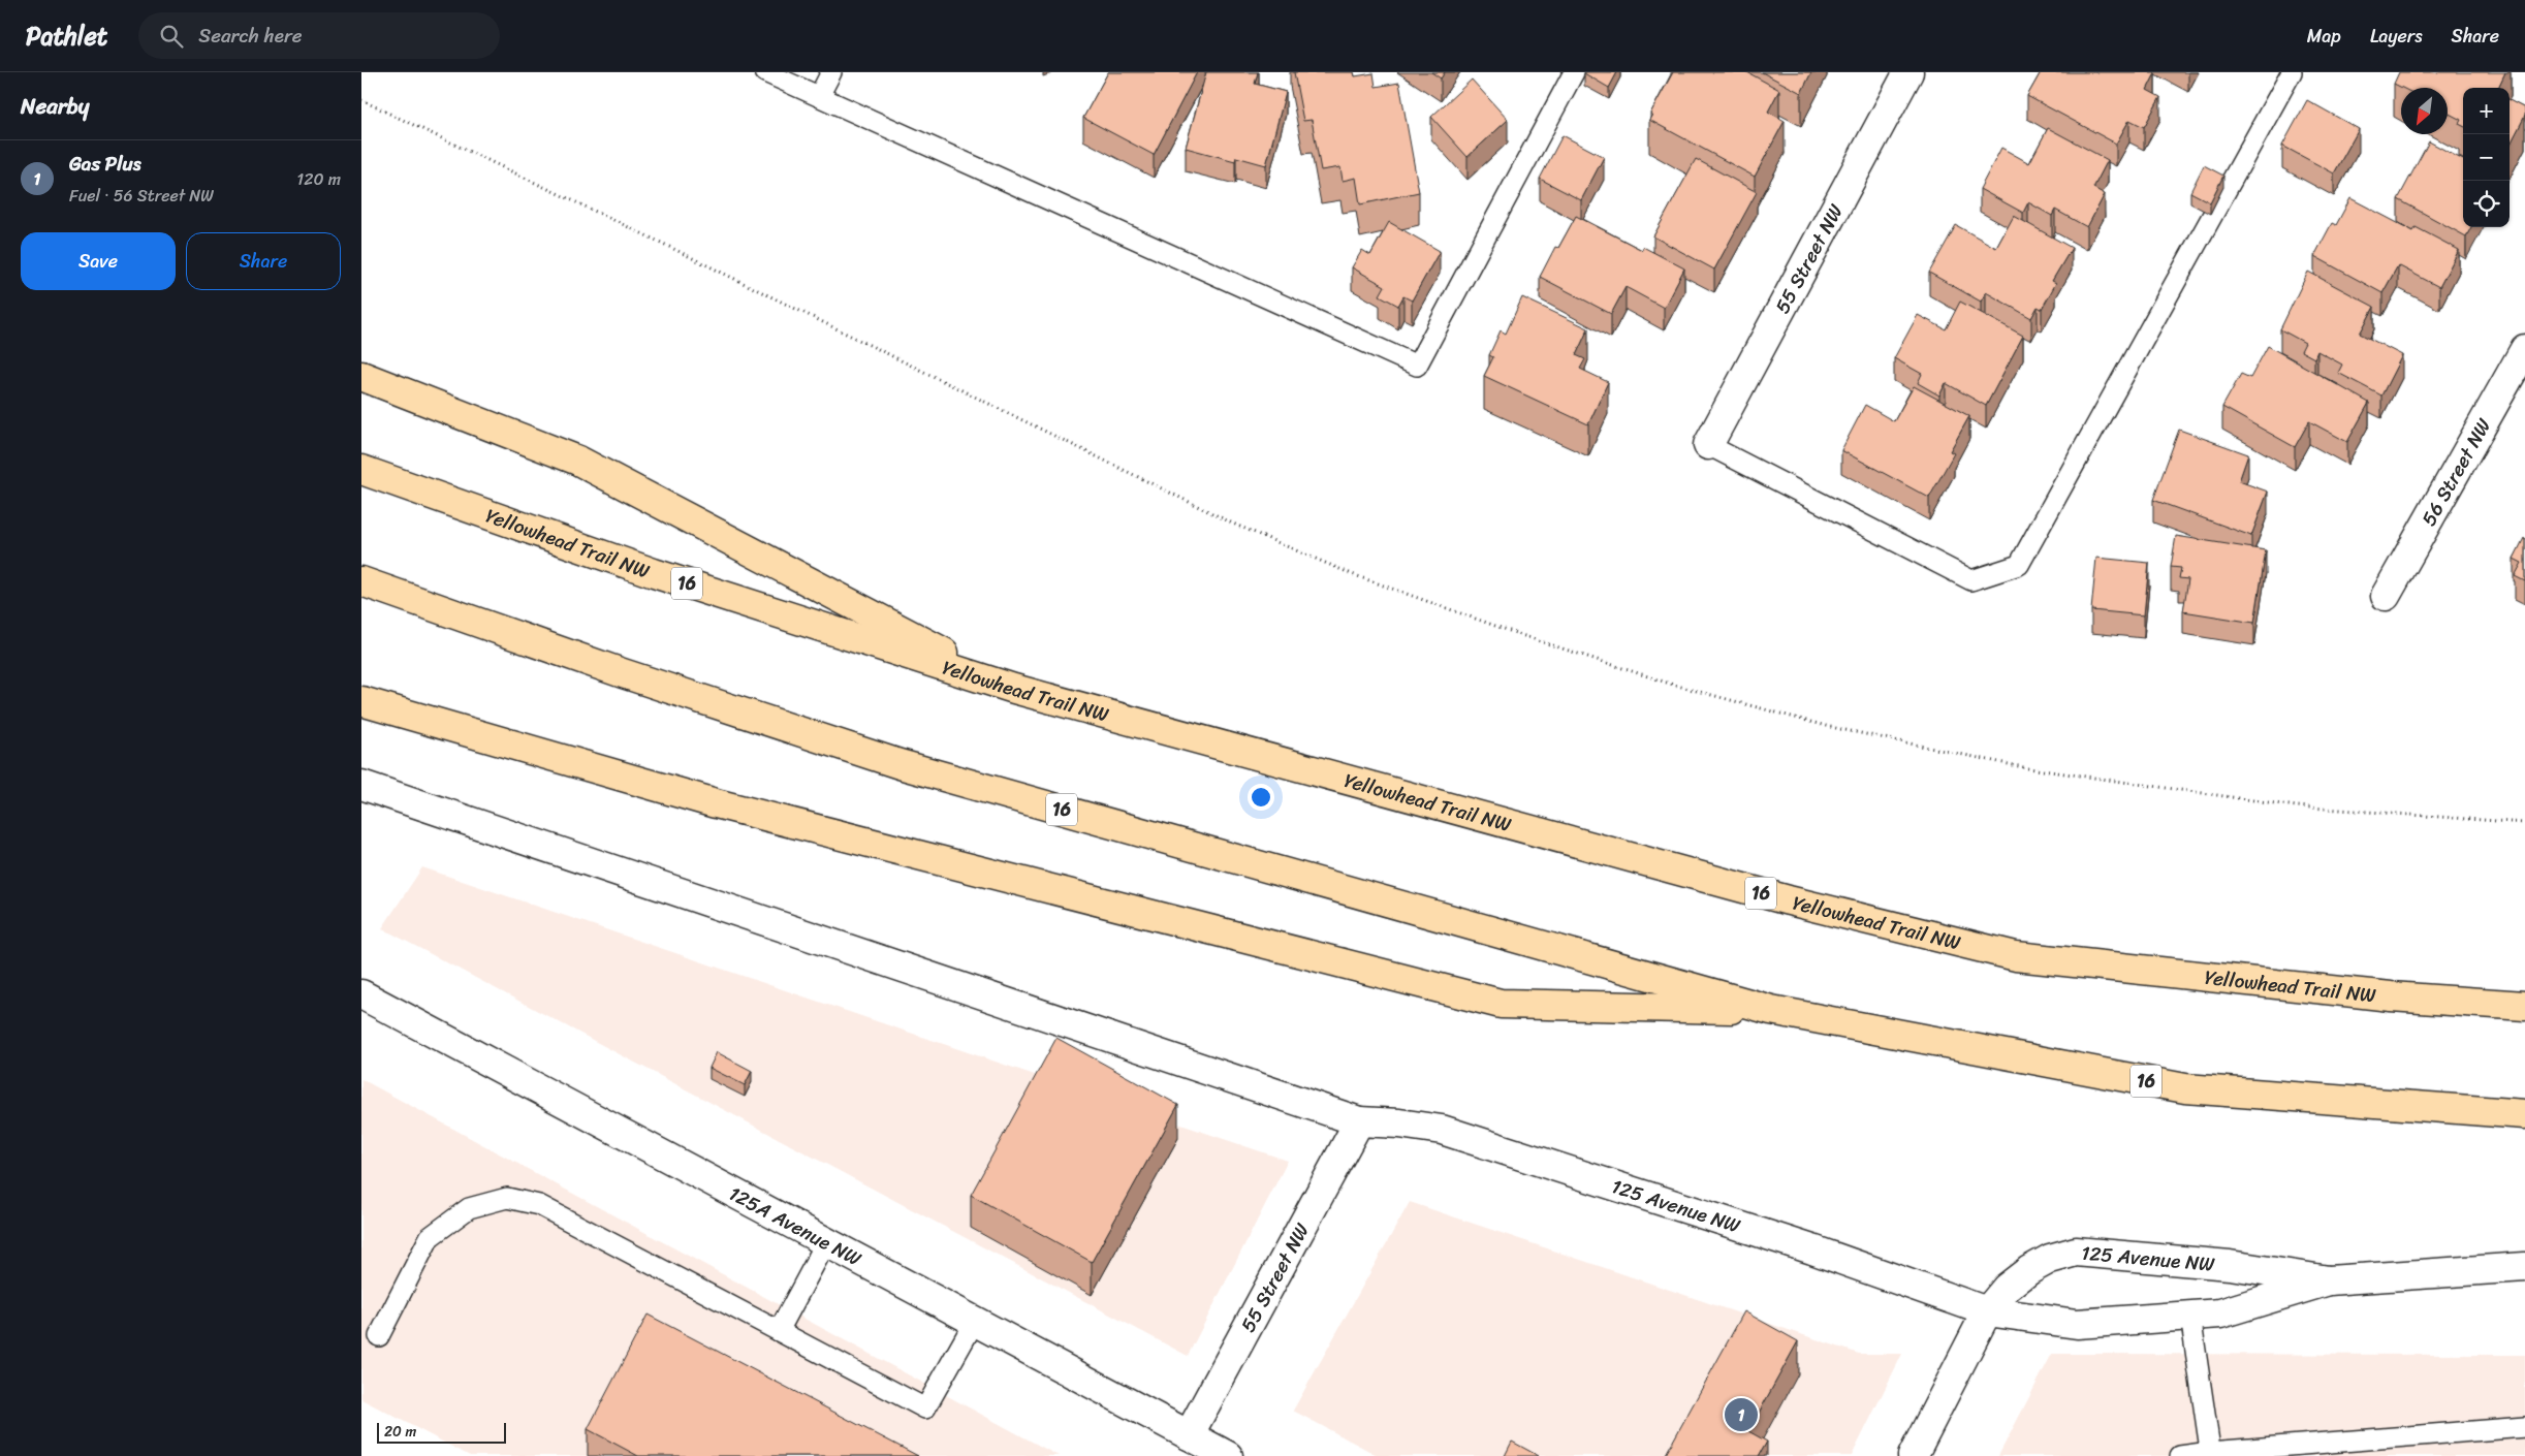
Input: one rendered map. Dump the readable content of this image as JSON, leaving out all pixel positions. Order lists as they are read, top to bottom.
{
  "streets": {
    "highway": ["Yellowhead Trail NW", "16"],
    "street": [
      "55 Street NW",
      "56 Street NW",
      "125 Avenue NW",
      "125A Avenue NW"
    ]
  },
  "crossings": [
    ["55 Street NW", "125 Avenue NW"],
    ["55 Street NW", "125A Avenue NW"]
  ],
  "scale_bar": "20 m",
  "north": "bottom left",
  "page": {
    "header": "Pathlet",
    "search": "Search here",
    "nav": ["Map", "Layers", "Share"],
    "heading": "Nearby",
    "map_buttons": ["+", "−"],
    "list": [
      {
        "mark": "1",
        "name": "Gas Plus",
        "note": "Fuel · 56 Street NW",
        "value": "120 m"
      }
    ],
    "buttons": ["Save", "Share"],
    "pins": "1",
    "scale": "20 m"
  }
}
